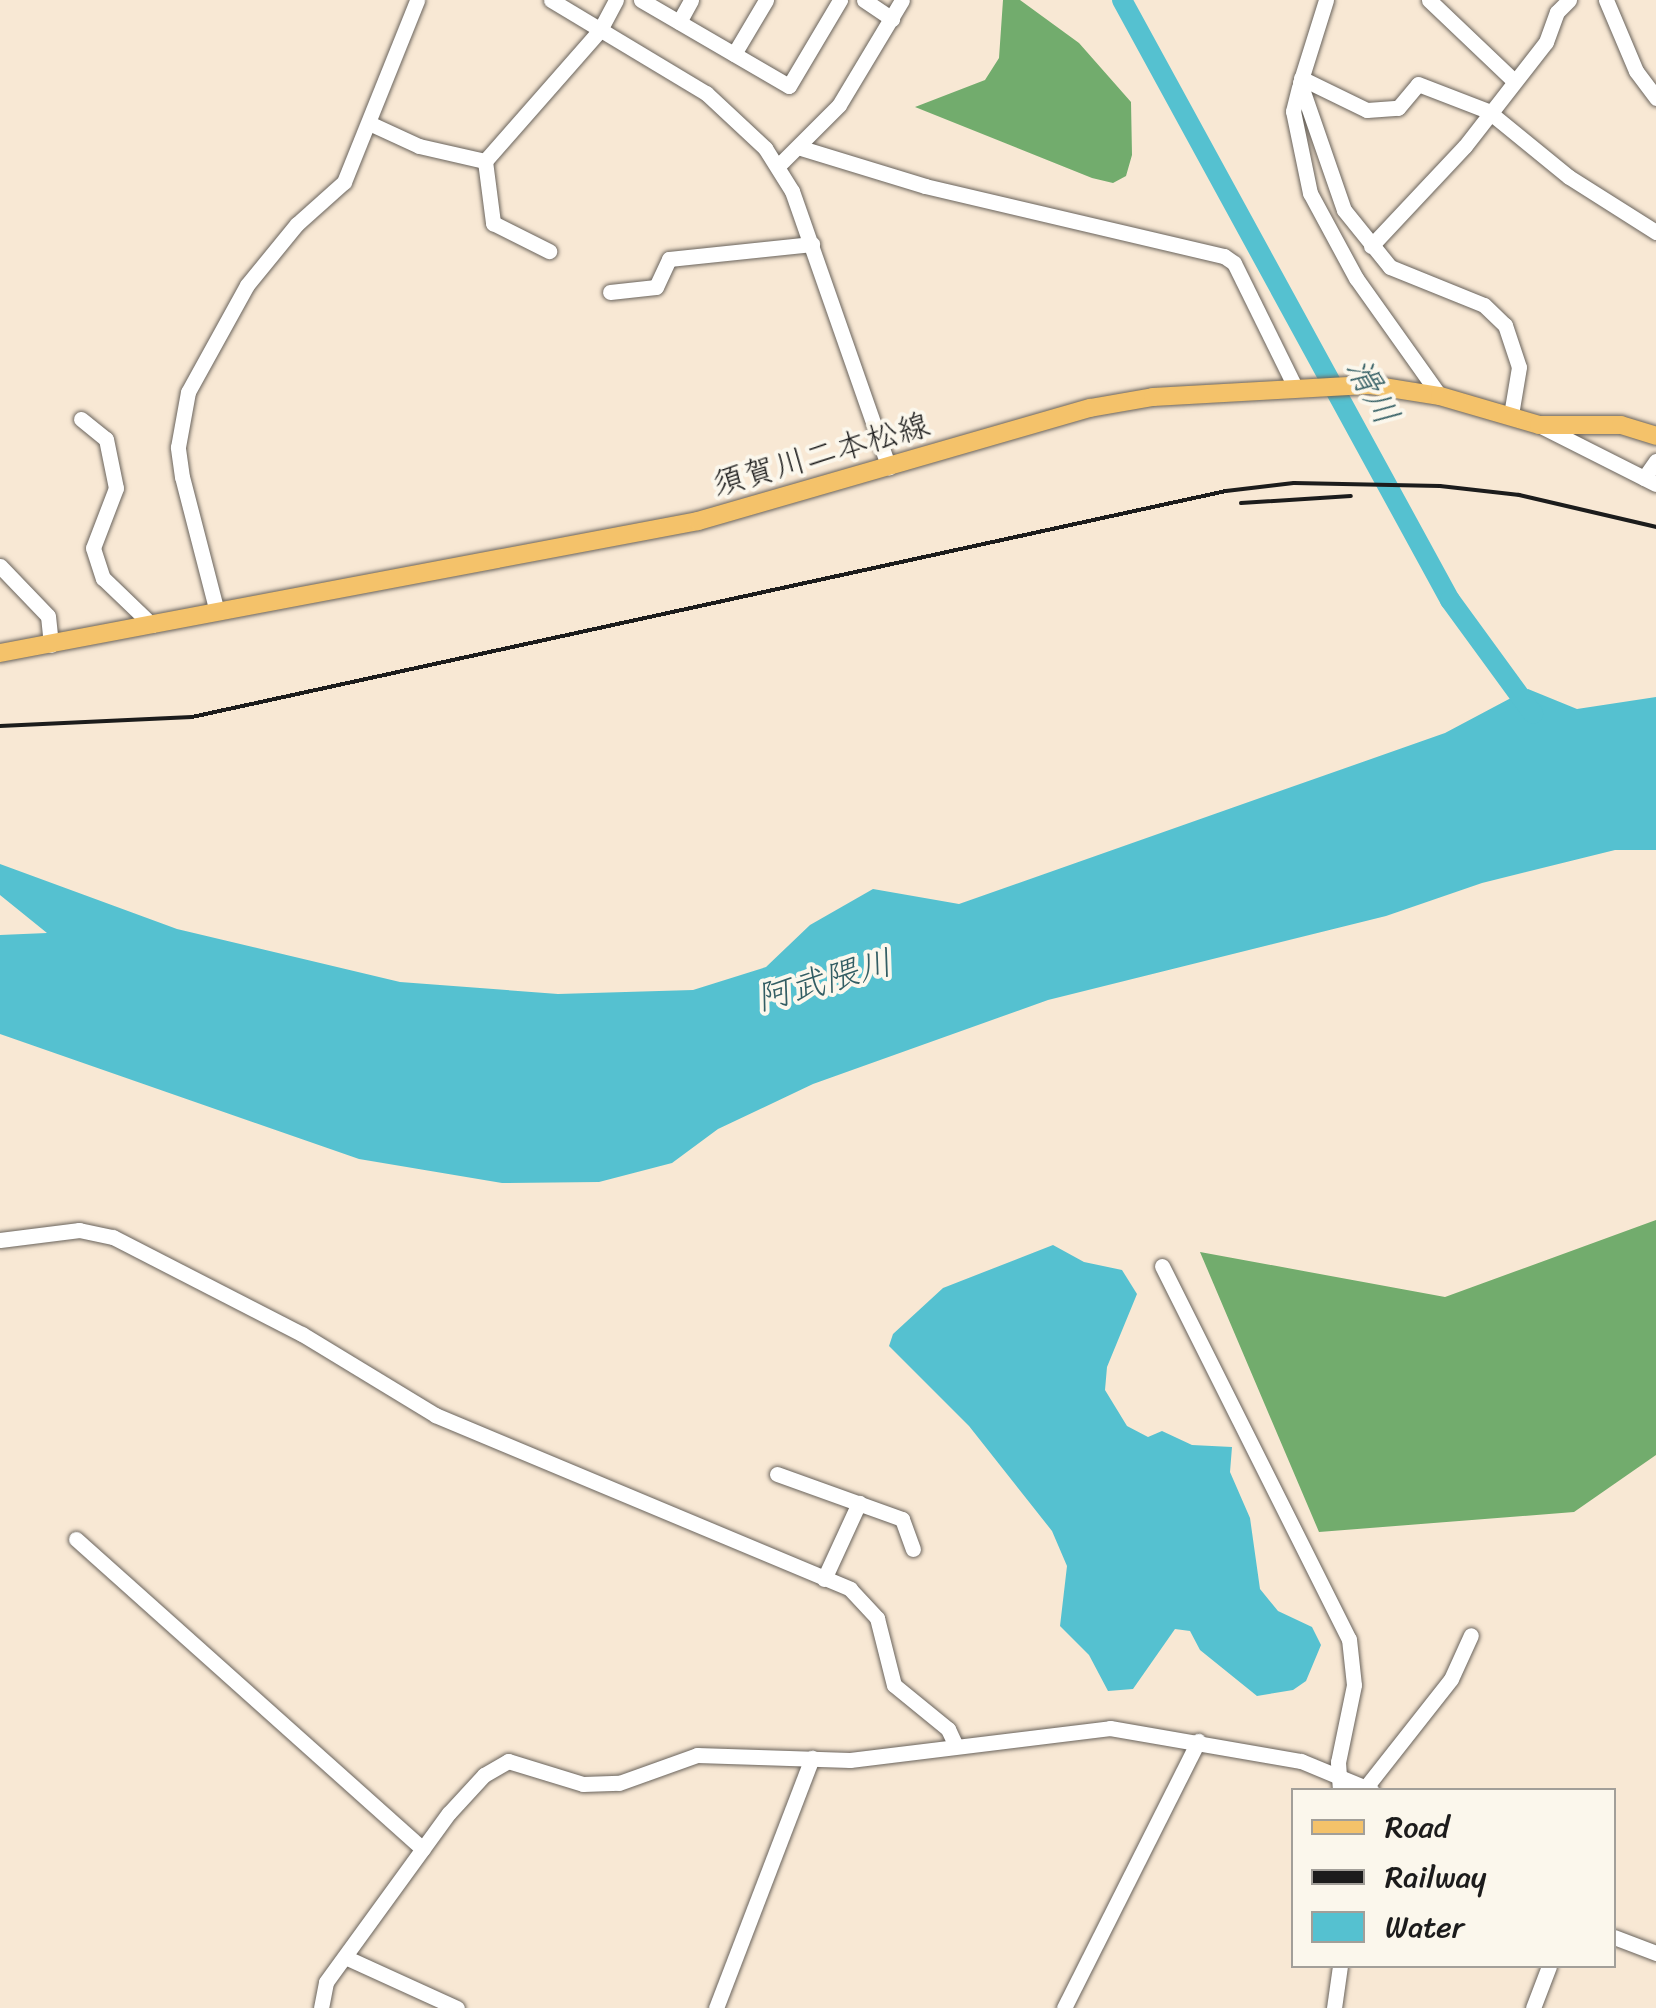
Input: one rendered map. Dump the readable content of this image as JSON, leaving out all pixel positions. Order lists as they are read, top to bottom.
{
  "streets": {
    "main road": ["須賀川二本松線"]
  },
  "water": ["滑川", "阿武隈川"],
  "legend": ["Road", "Railway", "Water"]
}
